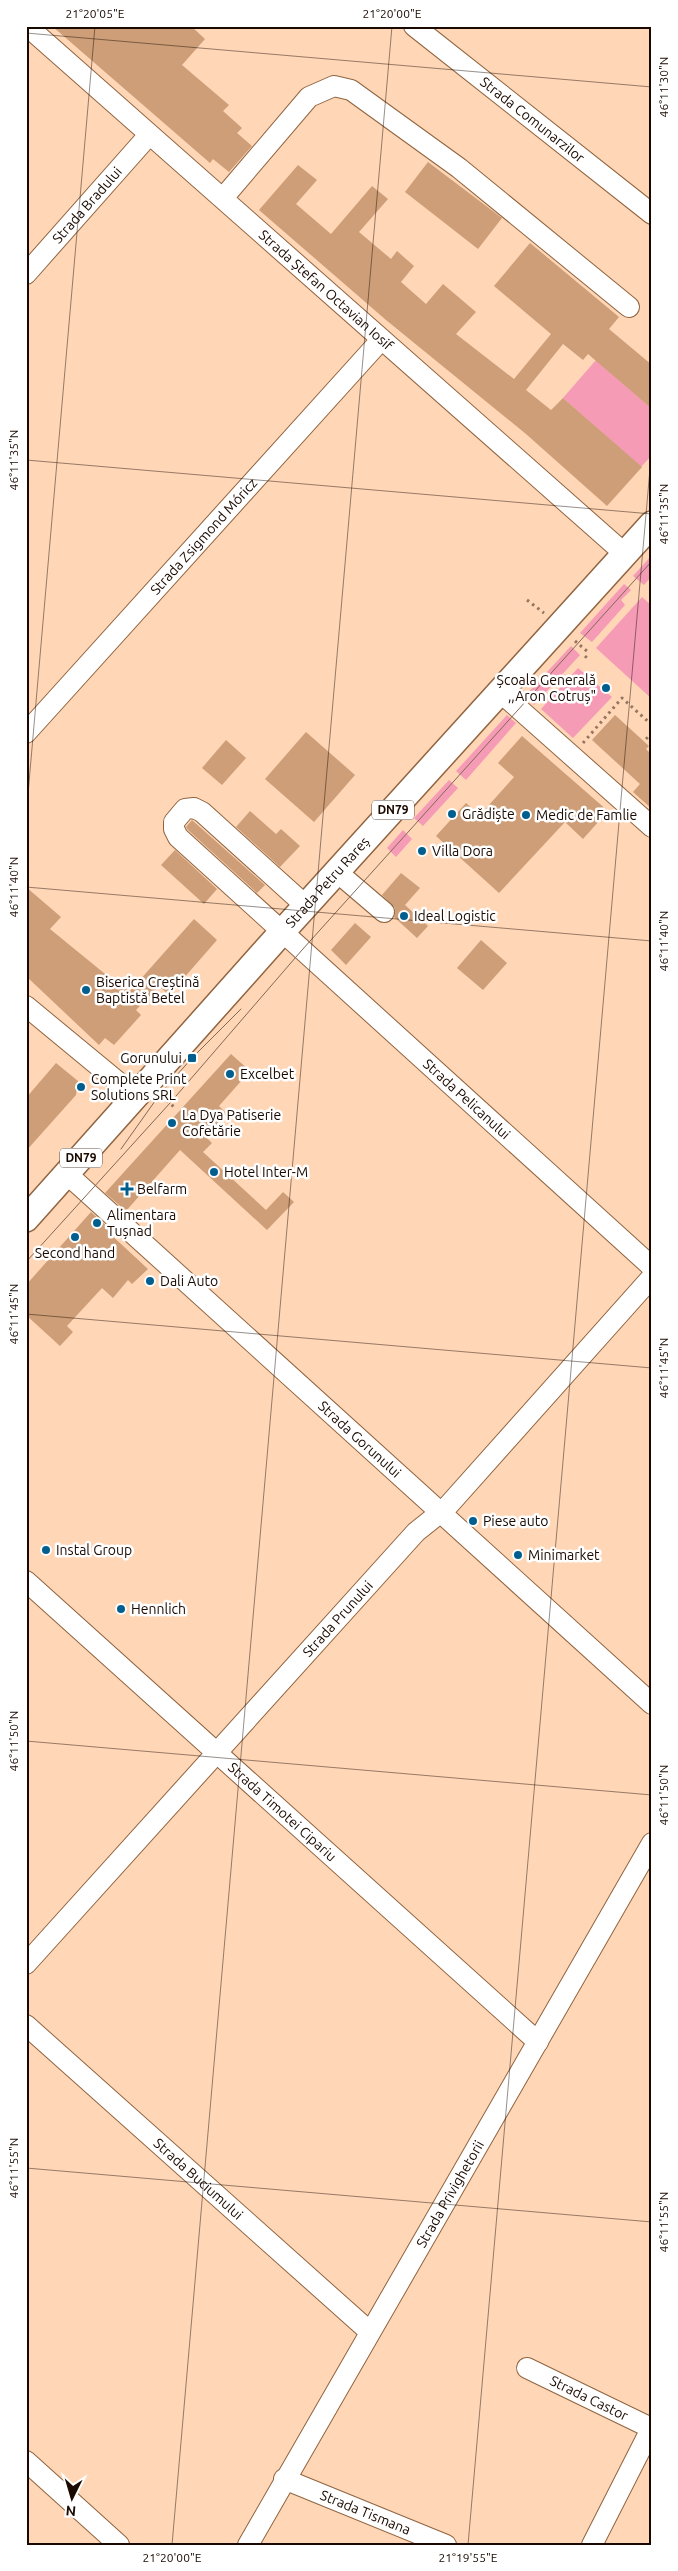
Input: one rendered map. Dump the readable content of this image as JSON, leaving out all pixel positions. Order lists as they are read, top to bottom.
{
  "streets": {
    "main road": ["DN79", "Strada Petru Rareș"],
    "street": [
      "Strada Comunarzilor",
      "Strada Bradului",
      "Strada Ștefan Octavian Iosif",
      "Strada Zsigmond Móricz",
      "Strada Pelicanului",
      "Strada Gorunului",
      "Strada Prunului",
      "Strada Timotei Cipariu",
      "Strada Buciumului",
      "Strada Privighetorii",
      "Strada Castor",
      "Strada Tismana"
    ]
  },
  "crossings": [
    ["Strada Bradului", "Strada Ștefan Octavian Iosif"],
    ["Strada Ștefan Octavian Iosif", "Strada Zsigmond Móricz"],
    ["Strada Ștefan Octavian Iosif", "Strada Petru Rareș"],
    ["Strada Petru Rareș", "Strada Pelicanului"],
    ["Strada Petru Rareș", "Strada Gorunului"],
    ["Strada Gorunului", "Strada Prunului"],
    ["Strada Prunului", "Strada Timotei Cipariu"],
    ["Strada Timotei Cipariu", "Strada Privighetorii"],
    ["Strada Buciumului", "Strada Privighetorii"],
    ["Strada Privighetorii", "Strada Tismana"]
  ],
  "places": {
    "other": [
      "Școala Generală ,,Aron Cotruș\"",
      "Grădiște",
      "Medic de Famlie",
      "Villa Dora",
      "Ideal Logistic",
      "Biserica Creștină Baptistă Betel",
      "Excelbet",
      "Complete Print Solutions SRL",
      "La Dya Patiserie Cofetărie",
      "Hotel Inter-M",
      "Alimentara Tușnad",
      "Second hand",
      "Dali Auto",
      "Piese auto",
      "Instal Group",
      "Minimarket",
      "Hennlich"
    ],
    "transit": ["Gorunului"],
    "health": ["Belfarm"]
  },
  "north": "bottom",
  "coordinates": [
    "21°20'05\"E",
    "21°20'00\"E",
    "46°11'30\"N",
    "46°11'35\"N",
    "46°11'40\"N",
    "46°11'45\"N",
    "46°11'50\"N",
    "46°11'55\"N",
    "21°19'55\"E"
  ]
}
